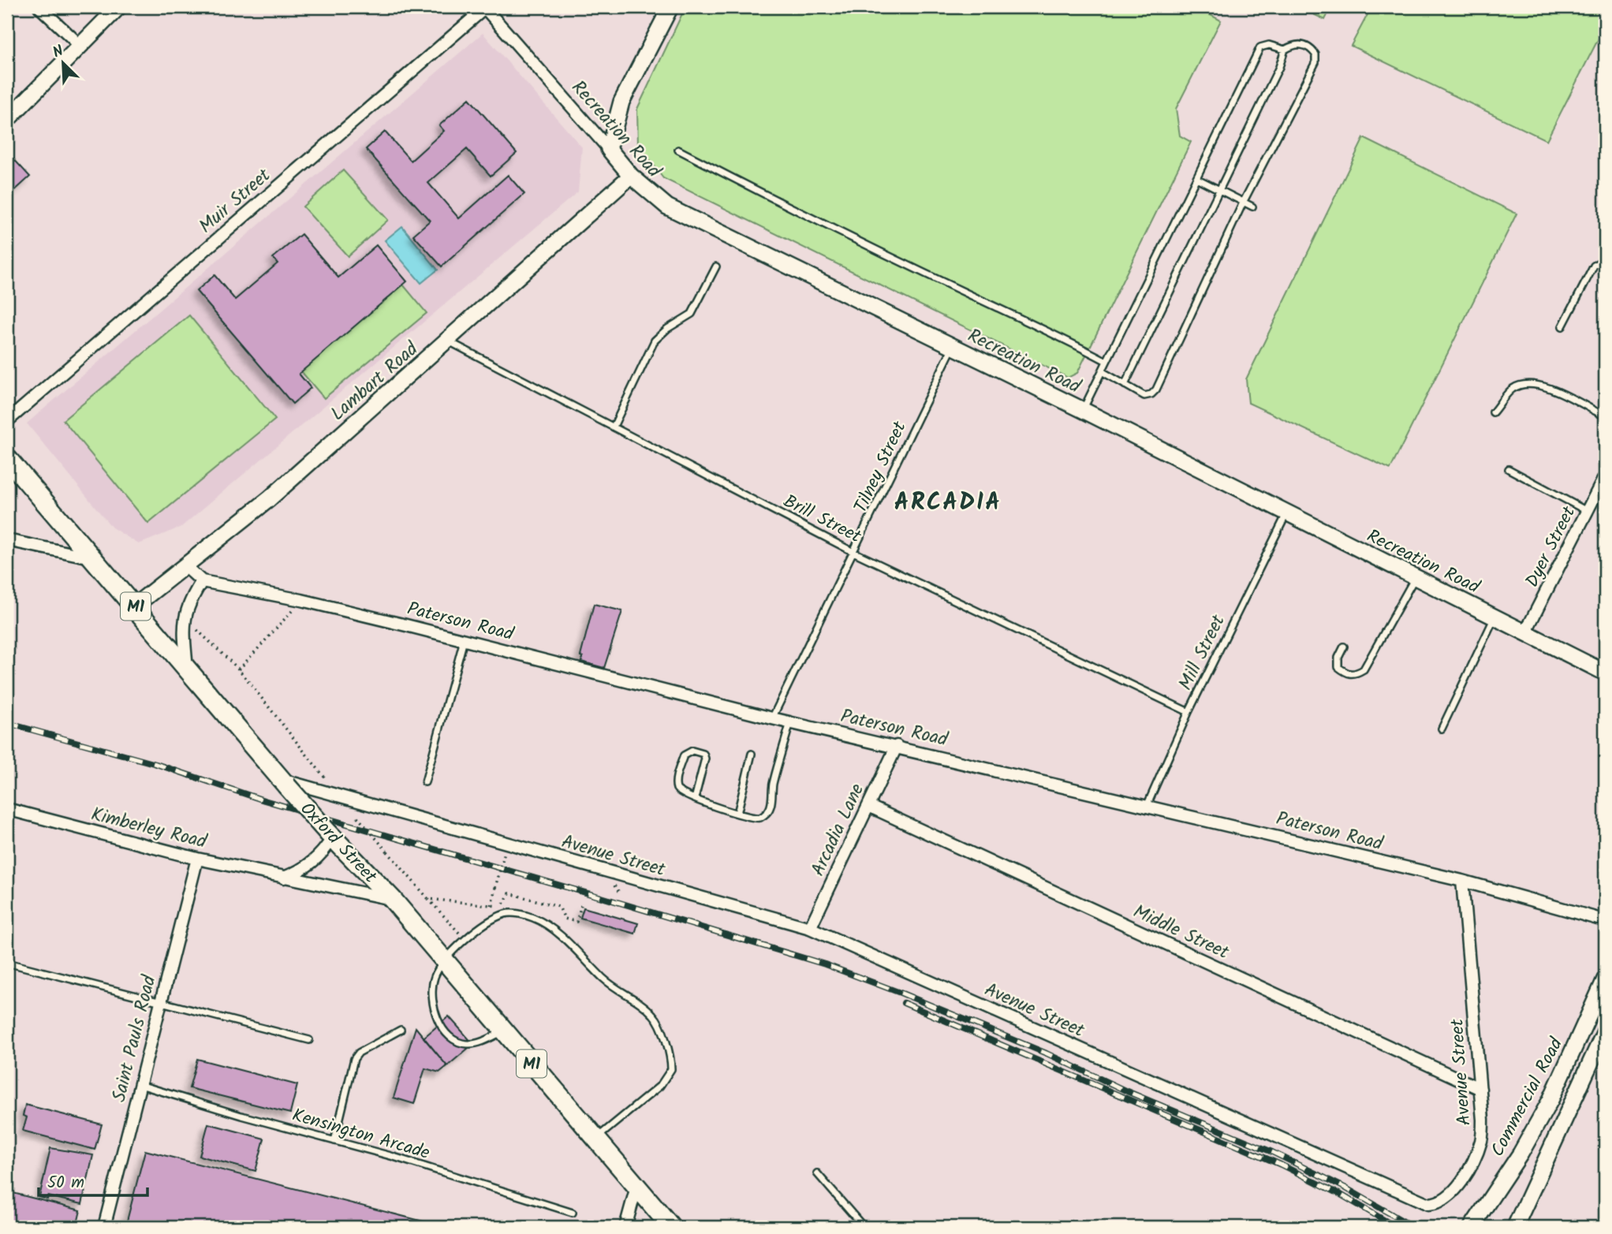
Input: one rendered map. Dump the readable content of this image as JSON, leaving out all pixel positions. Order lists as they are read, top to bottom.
{
  "streets": {
    "main road": ["M1", "Oxford Street"],
    "street": [
      "Recreation Road",
      "Muir Street",
      "Lambart Road",
      "Dyer Street",
      "Paterson Road",
      "Kimberley Road",
      "Arcadia Lane",
      "Avenue Street",
      "Middle Street",
      "Saint Pauls Road",
      "Commercial Road"
    ],
    "lane": [
      "Tilney Street",
      "Brill Street",
      "Mill Street",
      "Kensington Arcade"
    ]
  },
  "crossings": [
    ["Recreation Road", "Muir Street"],
    ["Recreation Road", "Lambart Road"],
    ["Recreation Road", "Tilney Street"],
    ["Recreation Road", "Dyer Street"],
    ["Recreation Road", "Mill Street"],
    ["Lambart Road", "Brill Street"],
    ["Lambart Road", "Oxford Street"],
    ["Tilney Street", "Brill Street"],
    ["Tilney Street", "Paterson Road"],
    ["Brill Street", "Mill Street"],
    ["Paterson Road", "Mill Street"],
    ["Paterson Road", "Arcadia Lane"],
    ["Paterson Road", "Avenue Street"],
    ["Kimberley Road", "Oxford Street"],
    ["Kimberley Road", "Saint Pauls Road"],
    ["Arcadia Lane", "Avenue Street"],
    ["Arcadia Lane", "Middle Street"],
    ["Oxford Street", "Avenue Street"],
    ["Avenue Street", "Middle Street"],
    ["Saint Pauls Road", "Kensington Arcade"]
  ],
  "districts": ["ARCADIA"],
  "scale_bar": "50 m",
  "north": "top left"
}
